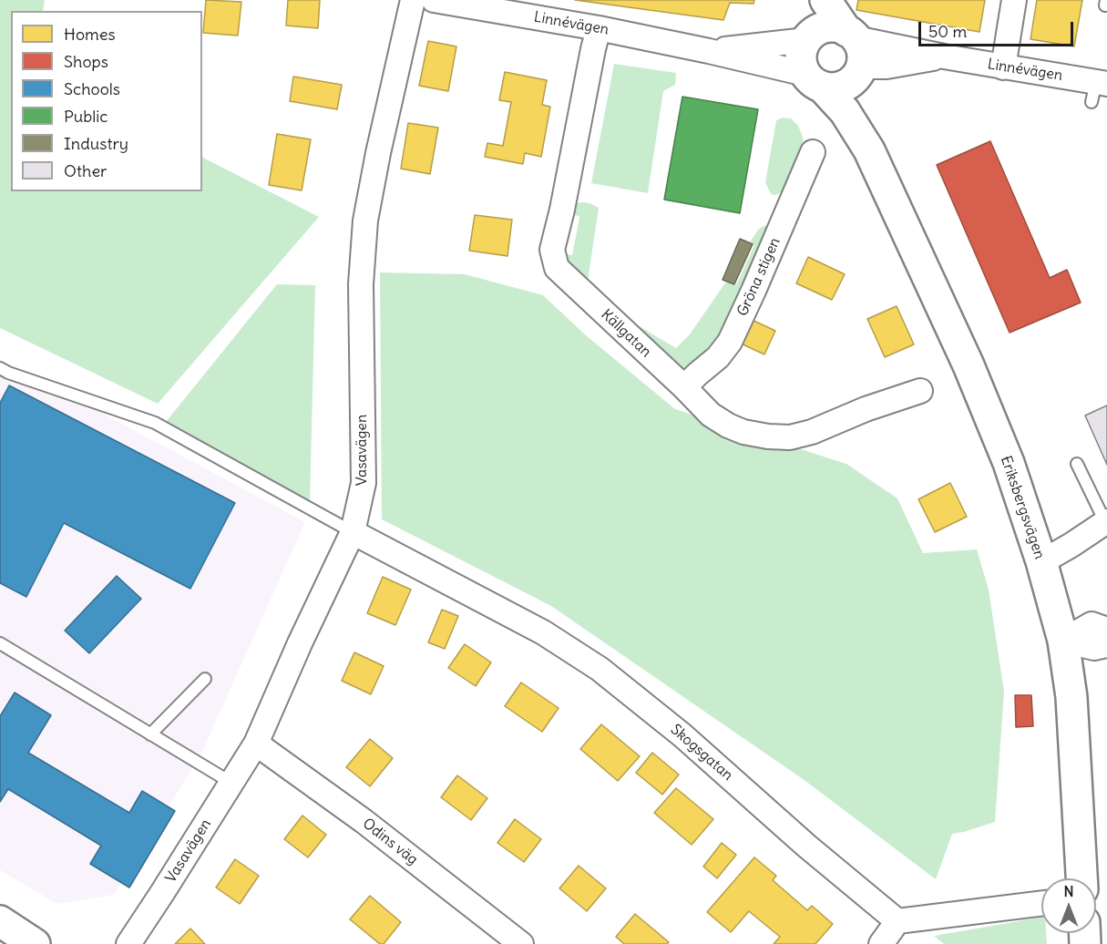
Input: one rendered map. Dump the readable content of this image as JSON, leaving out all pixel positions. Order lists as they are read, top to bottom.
{
  "streets": {
    "main road": ["Eriksbergsvägen"],
    "street": [
      "Linnévägen",
      "Gröna stigen",
      "Källgatan",
      "Vasavägen",
      "Skogsgatan",
      "Odins väg"
    ]
  },
  "crossings": [
    ["Linnévägen", "Källgatan"],
    ["Linnévägen", "Eriksbergsvägen"],
    ["Gröna stigen", "Källgatan"],
    ["Vasavägen", "Skogsgatan"],
    ["Vasavägen", "Odins väg"]
  ],
  "legend": [
    "Homes",
    "Shops",
    "Schools",
    "Public",
    "Industry",
    "Other"
  ],
  "scale_bar": "50 m",
  "north": "top"
}
